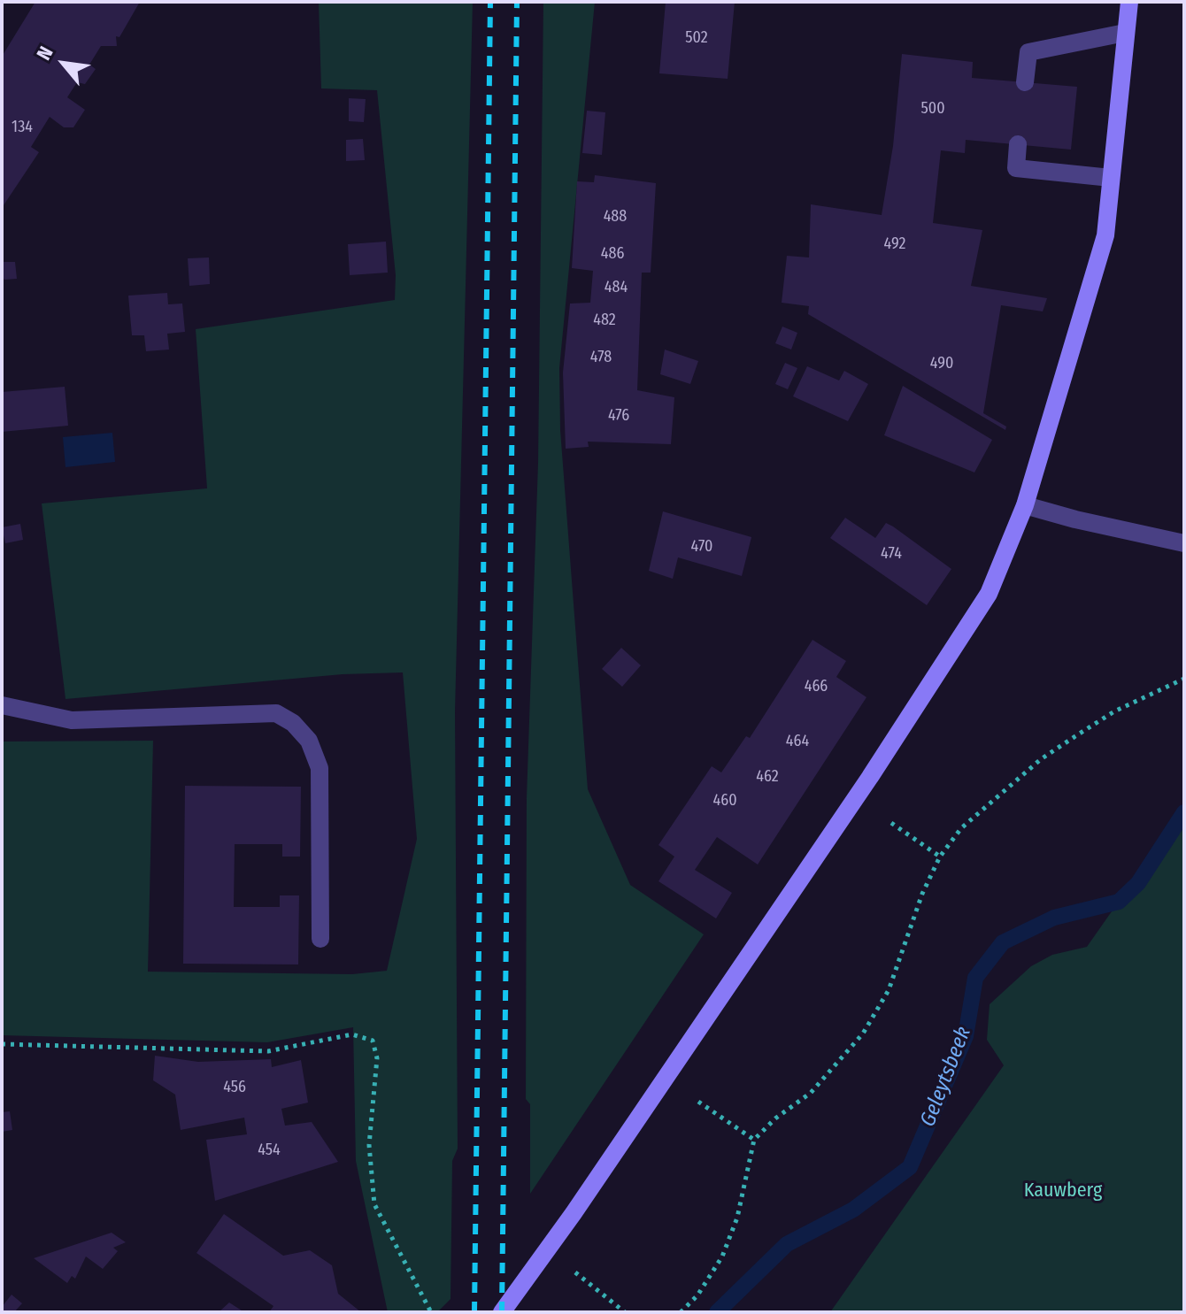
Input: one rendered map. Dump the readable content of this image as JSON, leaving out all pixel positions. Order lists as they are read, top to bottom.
{
  "water": ["Geleytsbeek"],
  "parks": ["Kauwberg"],
  "house_numbers": [
    "502",
    "500",
    "134",
    "488",
    "492",
    "486",
    "484",
    "482",
    "478",
    "490",
    "476",
    "470",
    "474",
    "466",
    "464",
    "462",
    "460",
    "456",
    "454"
  ],
  "north": "top left"
}
